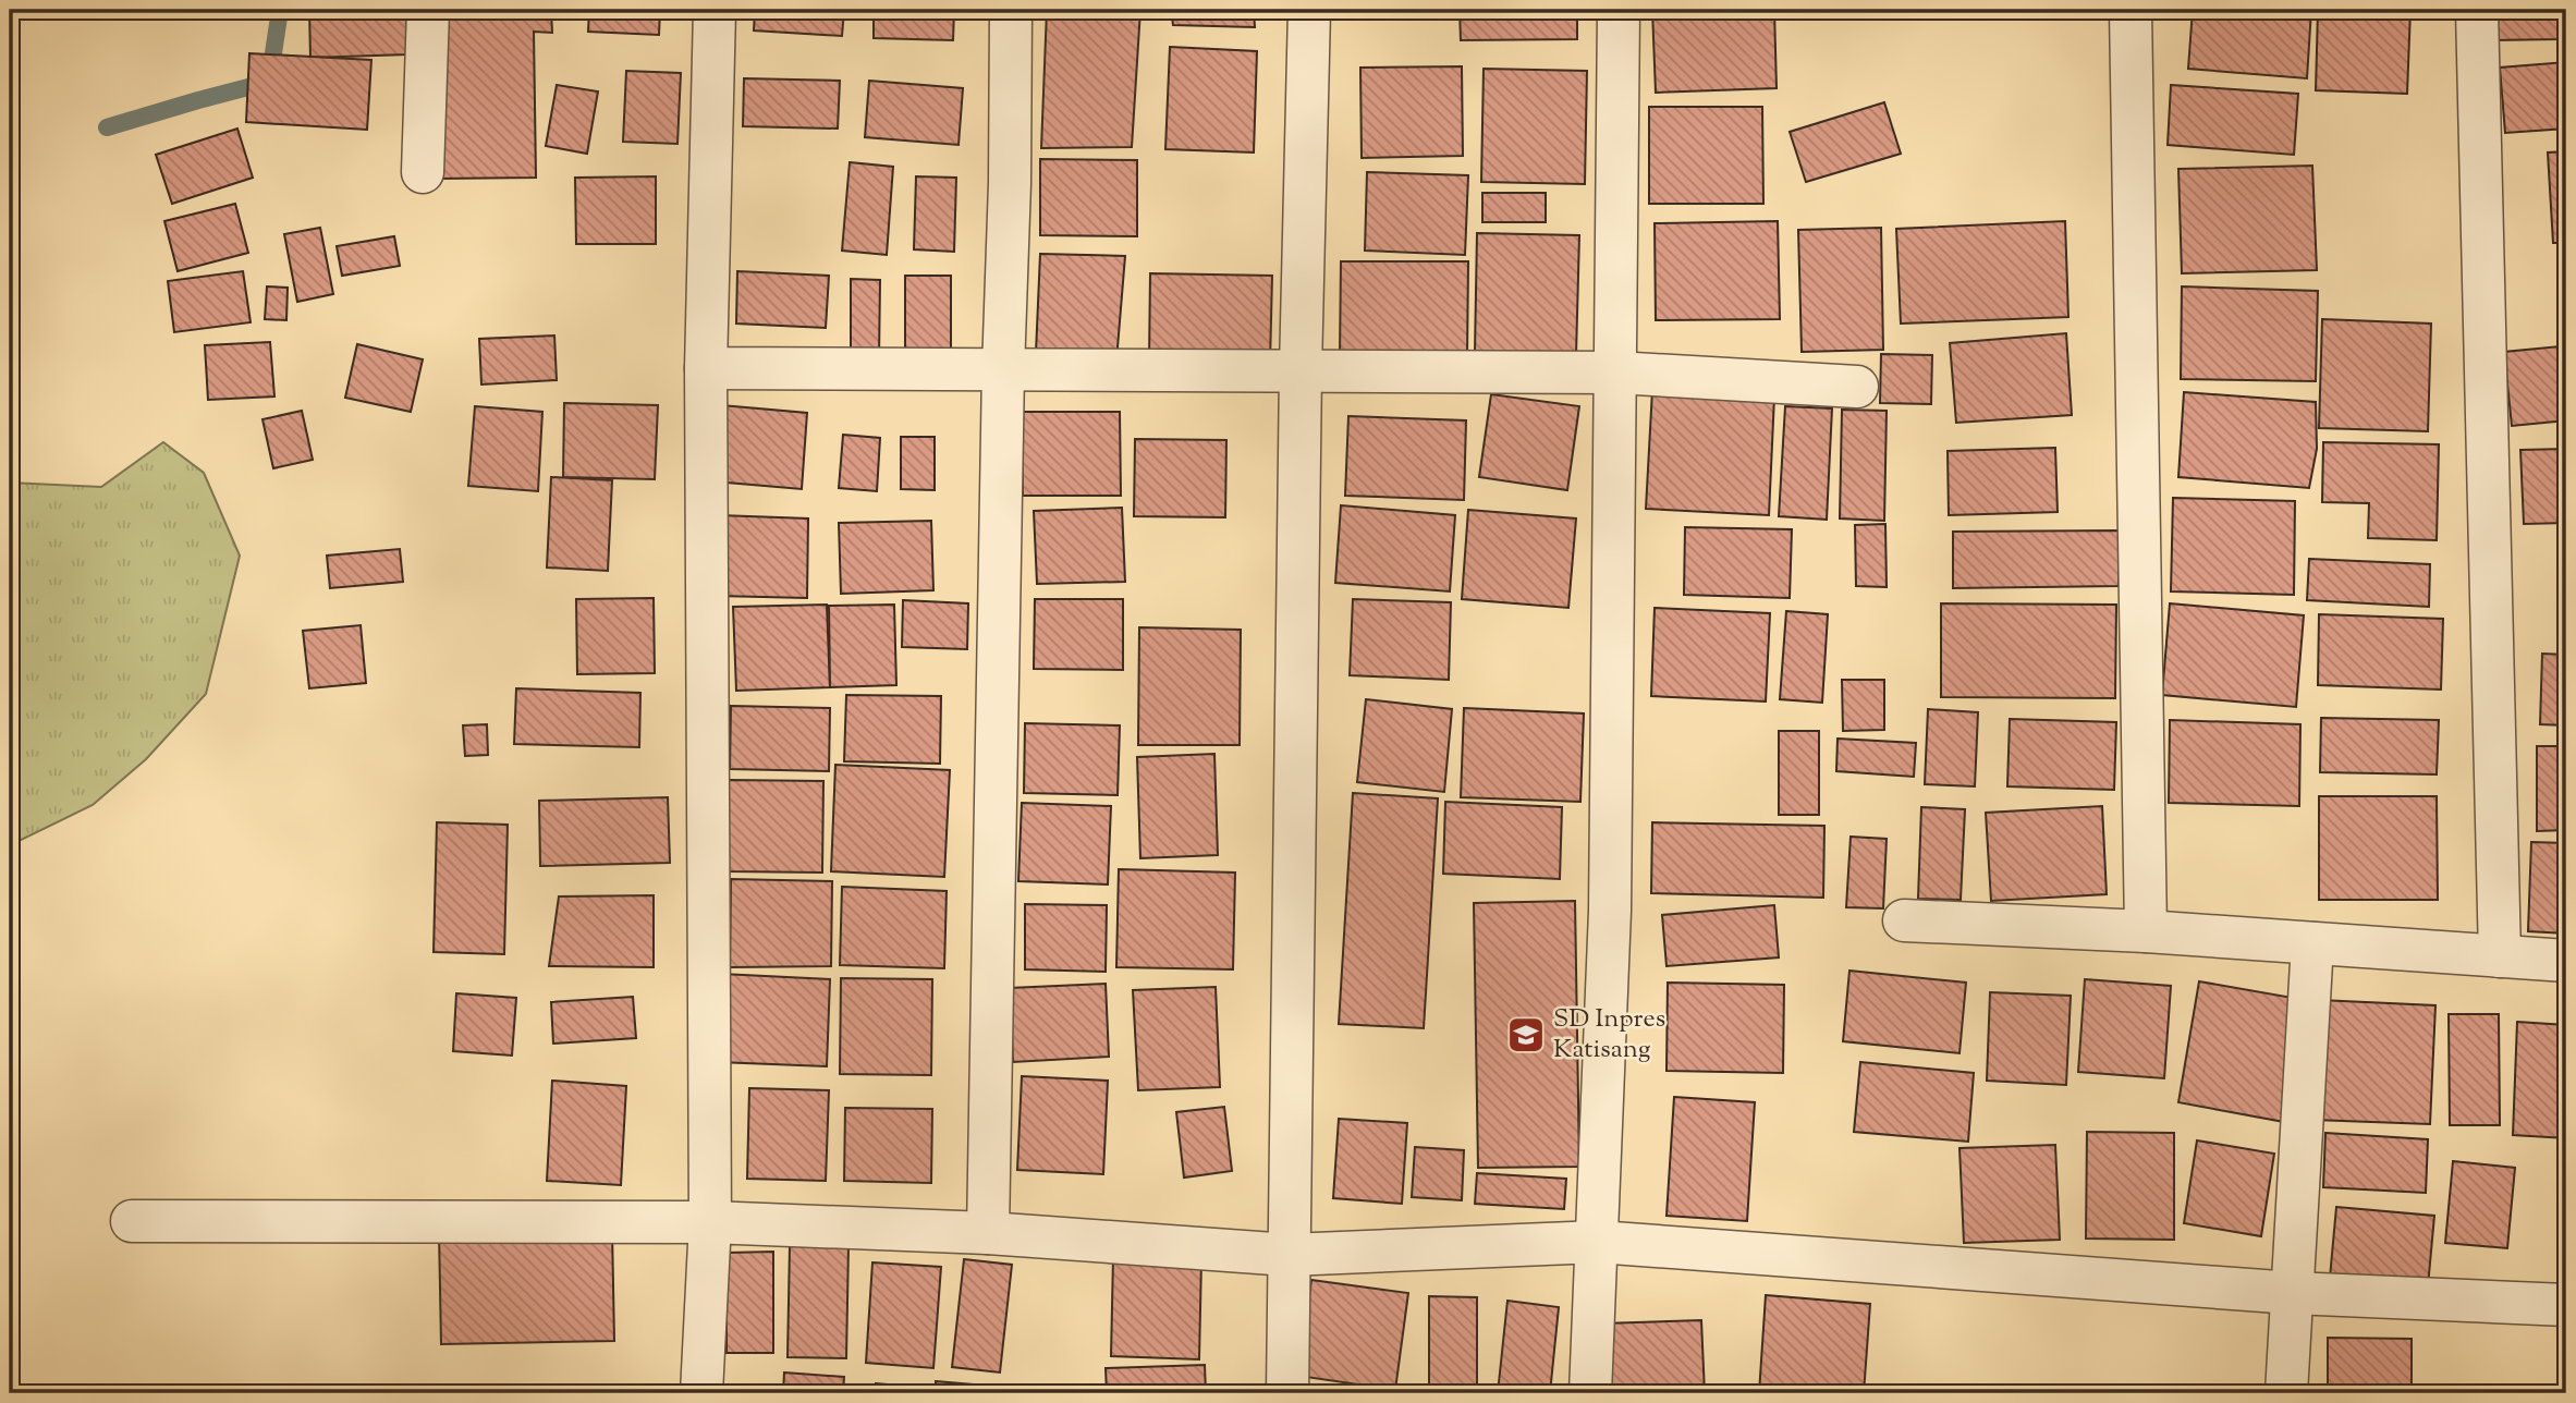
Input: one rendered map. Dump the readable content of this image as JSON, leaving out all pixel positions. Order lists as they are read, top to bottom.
{
  "places": {
    "school or university": ["SD Inpres Katisang"]
  }
}
